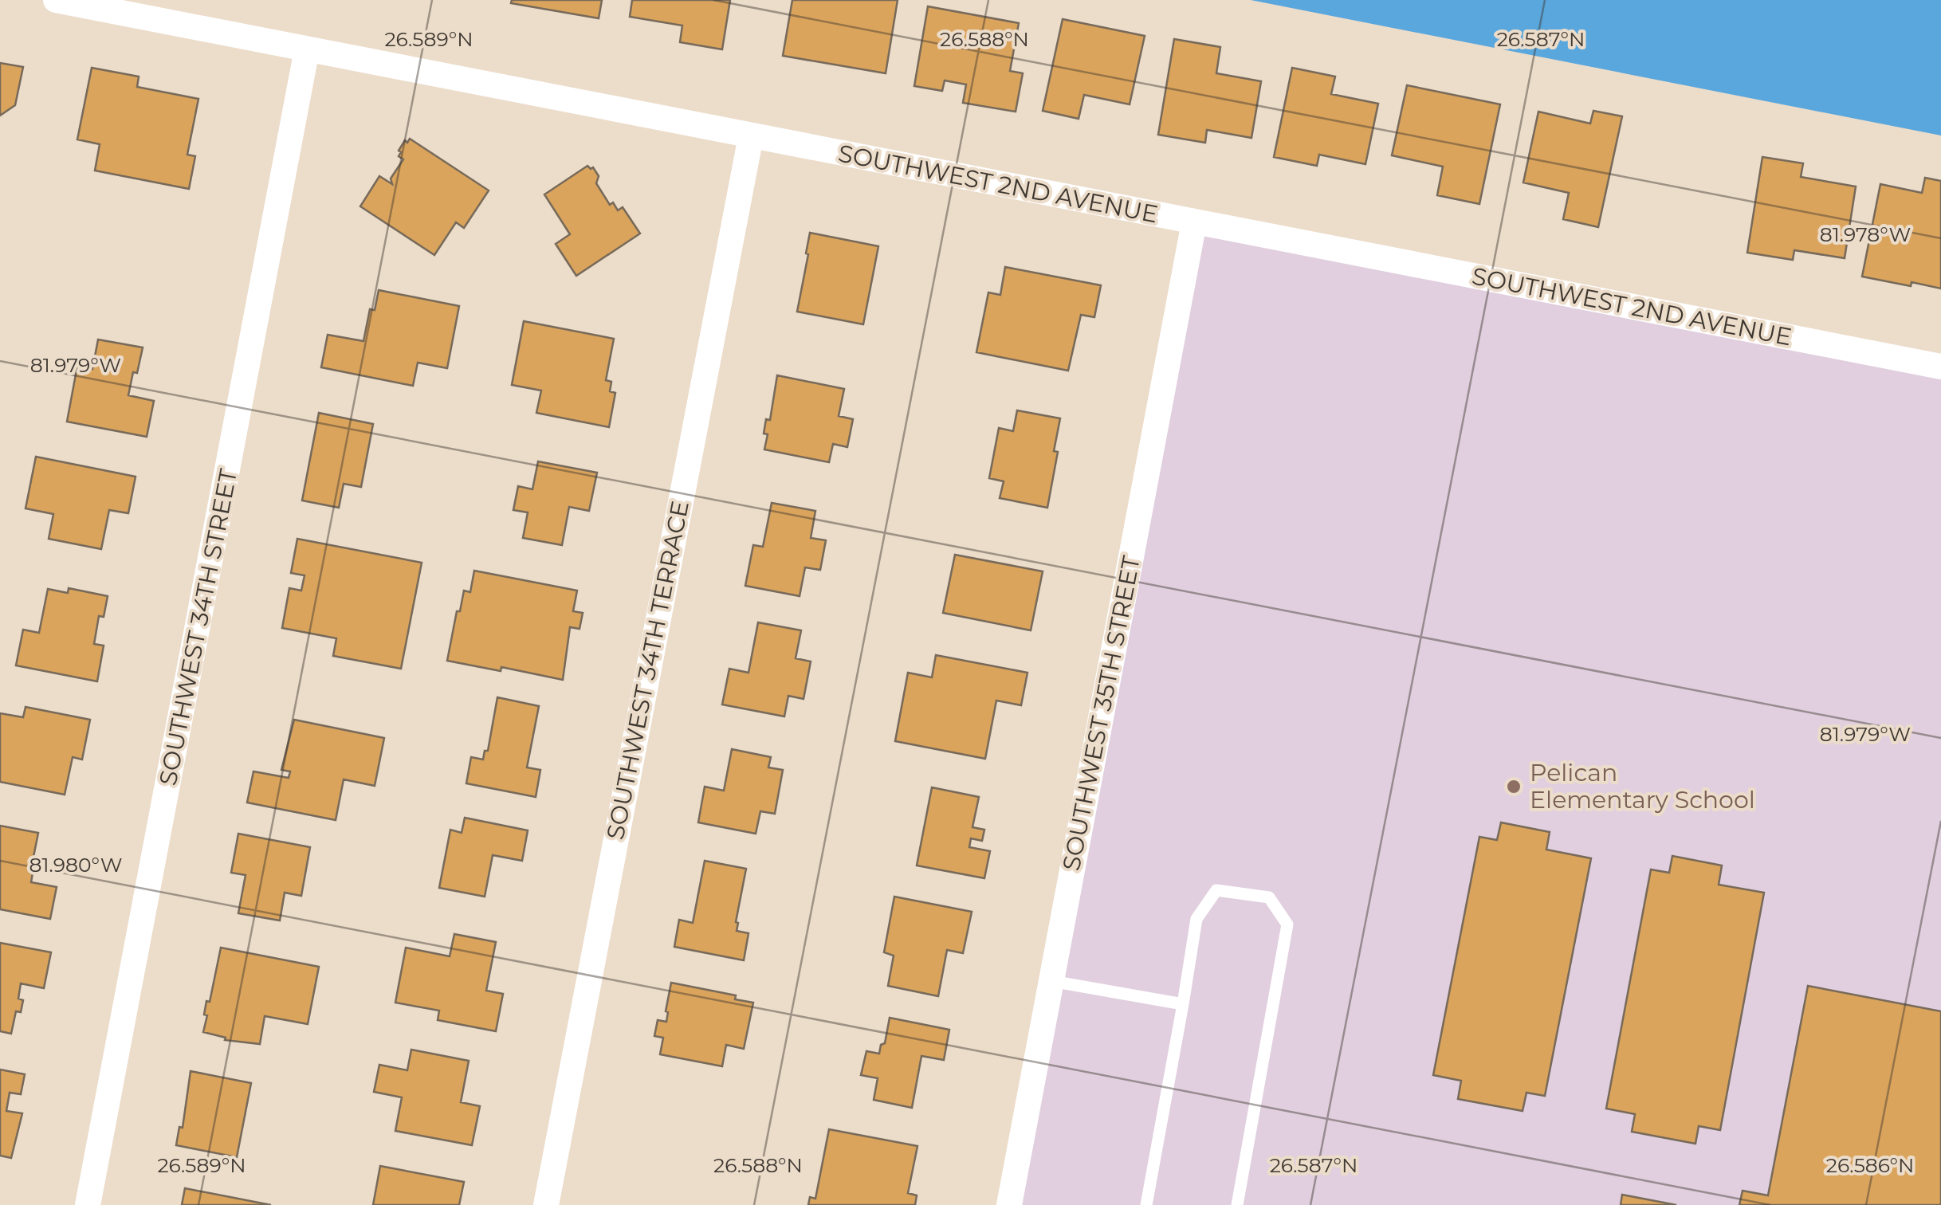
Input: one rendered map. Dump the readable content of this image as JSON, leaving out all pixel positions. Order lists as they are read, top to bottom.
{
  "streets": {
    "street": [
      "SOUTHWEST 2ND AVENUE",
      "SOUTHWEST 34TH STREET",
      "SOUTHWEST 34TH TERRACE",
      "SOUTHWEST 35TH STREET"
    ]
  },
  "crossings": [
    ["SOUTHWEST 2ND AVENUE", "SOUTHWEST 34TH STREET"],
    ["SOUTHWEST 2ND AVENUE", "SOUTHWEST 34TH TERRACE"],
    ["SOUTHWEST 2ND AVENUE", "SOUTHWEST 35TH STREET"]
  ],
  "places": ["Pelican Elementary School"],
  "coordinates": [
    "26.589°N",
    "26.588°N",
    "26.587°N",
    "81.978°W",
    "81.979°W",
    "81.980°W",
    "26.586°N"
  ]
}
